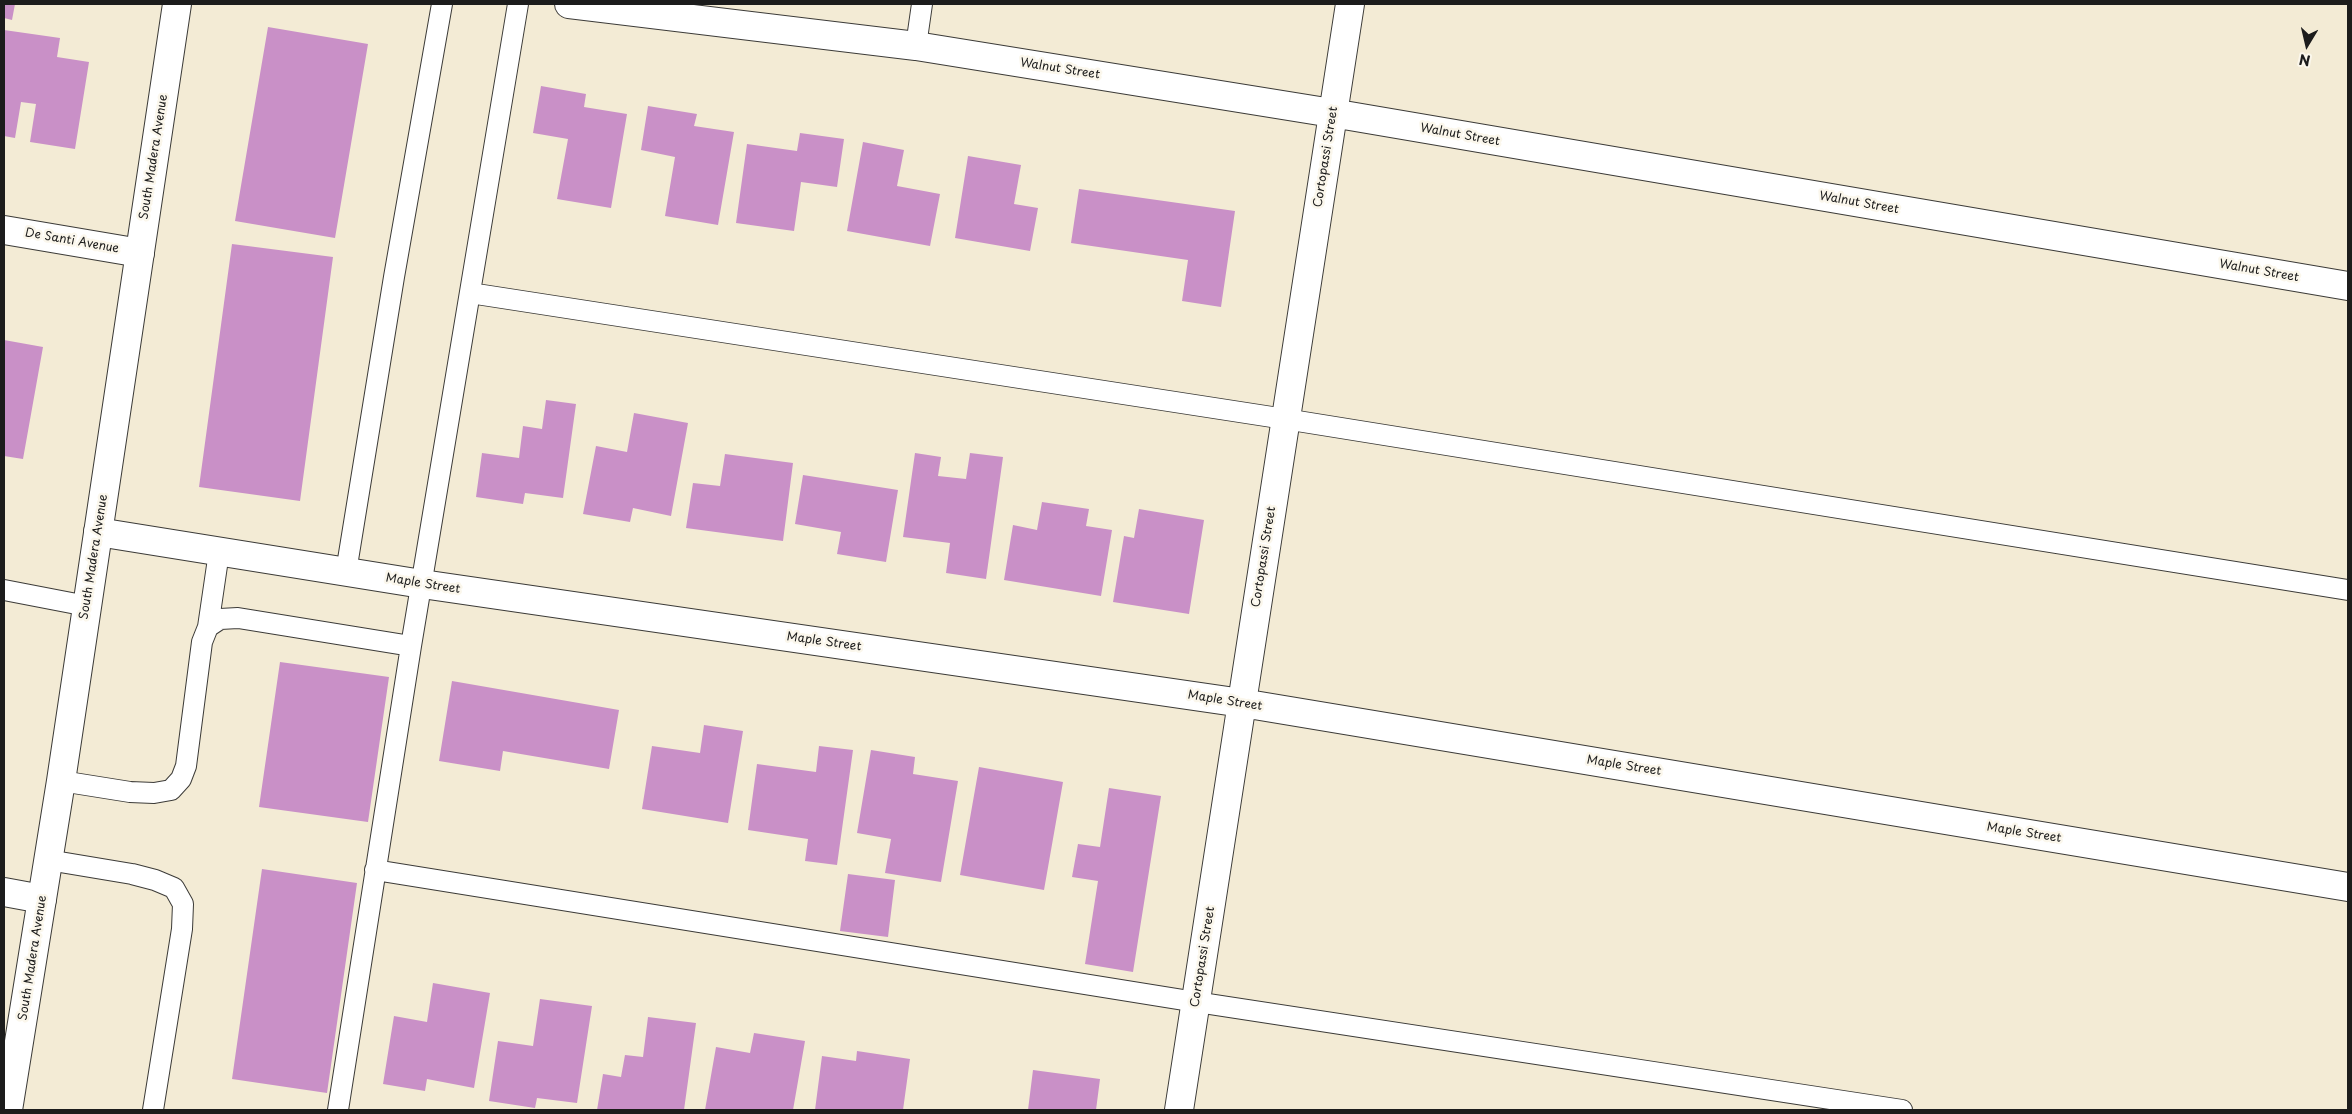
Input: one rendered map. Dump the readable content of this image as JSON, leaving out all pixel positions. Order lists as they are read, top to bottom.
{
  "streets": {
    "street": [
      "Walnut Street",
      "South Madera Avenue",
      "Cortopassi Street",
      "De Santi Avenue",
      "Maple Street"
    ]
  },
  "crossings": [
    ["Walnut Street", "Cortopassi Street"],
    ["South Madera Avenue", "De Santi Avenue"],
    ["South Madera Avenue", "Maple Street"],
    ["Cortopassi Street", "Maple Street"]
  ],
  "north": "bottom"
}
